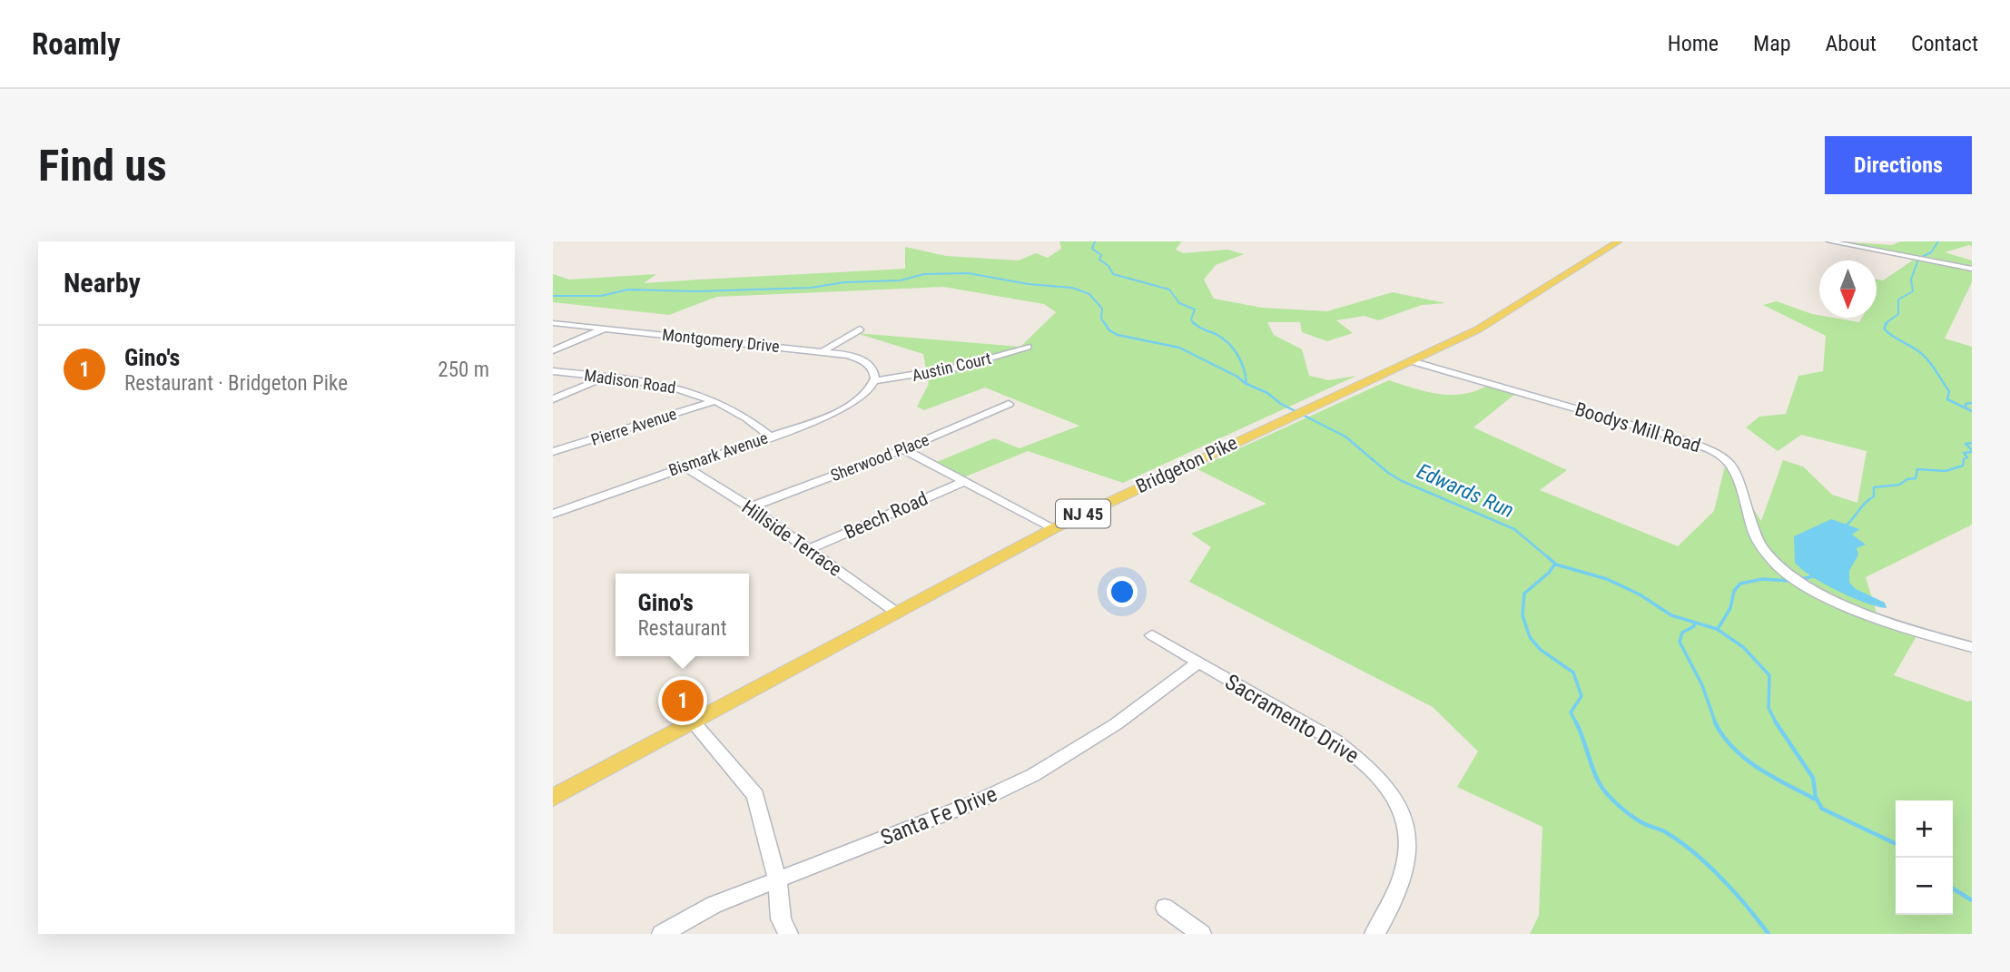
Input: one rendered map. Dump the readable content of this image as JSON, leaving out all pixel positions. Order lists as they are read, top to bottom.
{
  "streets": {
    "main road": ["Bridgeton Pike", "NJ 45"],
    "street": [
      "Montgomery Drive",
      "Austin Court",
      "Madison Road",
      "Pierre Avenue",
      "Boodys Mill Road",
      "Bismark Avenue",
      "Sherwood Place",
      "Beech Road",
      "Hillside Terrace",
      "Sacramento Drive",
      "Santa Fe Drive"
    ]
  },
  "crossings": [
    ["Montgomery Drive", "Austin Court"],
    ["Montgomery Drive", "Bismark Avenue"],
    ["Austin Court", "Bismark Avenue"],
    ["Madison Road", "Pierre Avenue"],
    ["Madison Road", "Bismark Avenue"],
    ["Boodys Mill Road", "Bridgeton Pike"],
    ["Bismark Avenue", "Hillside Terrace"],
    ["Sherwood Place", "Hillside Terrace"],
    ["Bridgeton Pike", "Hillside Terrace"],
    ["Beech Road", "Hillside Terrace"],
    ["Sacramento Drive", "Santa Fe Drive"]
  ],
  "water": ["Edwards Run"],
  "north": "bottom",
  "page": {
    "header": "Roamly",
    "nav": [
      "Home",
      "Map",
      "About",
      "Contact"
    ],
    "buttons": "Directions",
    "title": "Find us",
    "heading": "Nearby",
    "list": [
      {
        "mark": "1",
        "name": "Gino's",
        "note": "Restaurant · Bridgeton Pike",
        "value": "250 m"
      }
    ],
    "popup": ["Gino's", "Restaurant"],
    "pins": "1",
    "map_buttons": ["+", "−"]
  }
}
